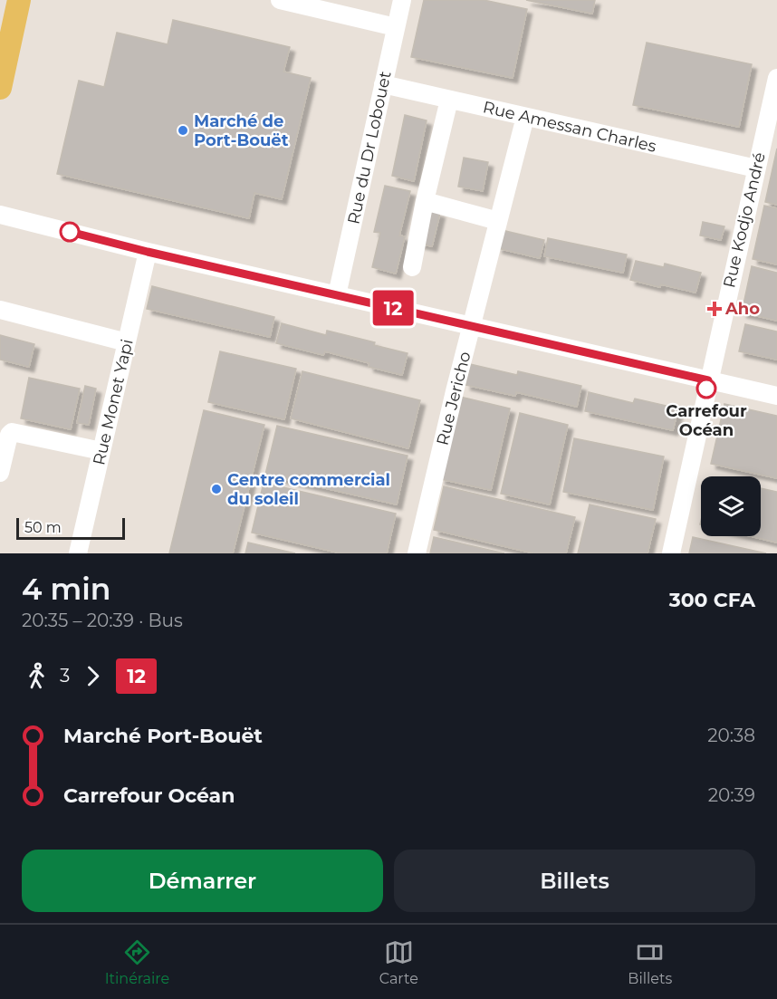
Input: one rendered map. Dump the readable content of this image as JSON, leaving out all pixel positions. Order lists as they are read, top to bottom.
{
  "streets": {
    "street": [
      "Rue Amessan Charles",
      "Rue du Dr Lobouet",
      "Rue Kodjo André",
      "Rue Jericho",
      "Rue Monet Yapi"
    ]
  },
  "crossings": [
    ["Rue Amessan Charles", "Rue du Dr Lobouet"],
    ["Rue Amessan Charles", "Rue Kodjo André"],
    ["Rue Amessan Charles", "Rue Jericho"]
  ],
  "places": {
    "other": ["Marché de Port-Bouët", "Carrefour Océan", "Centre commercial du soleil"],
    "health": ["Aho"]
  },
  "lines": ["bus line 12"],
  "scale_bar": "50 m",
  "page": {
    "on_map": "12",
    "scale": "50 m",
    "heading": ["4 min", "20:35 – 20:39 · Bus", "300 CFA"],
    "legs": ["3", "12"],
    "list": [
      {
        "name": "Marché Port-Bouët",
        "value": "20:38"
      },
      {
        "name": "Carrefour Océan",
        "value": "20:39"
      }
    ],
    "buttons": ["Démarrer", "Billets"],
    "tabs": ["Itinéraire", "Carte", "Billets"]
  }
}
